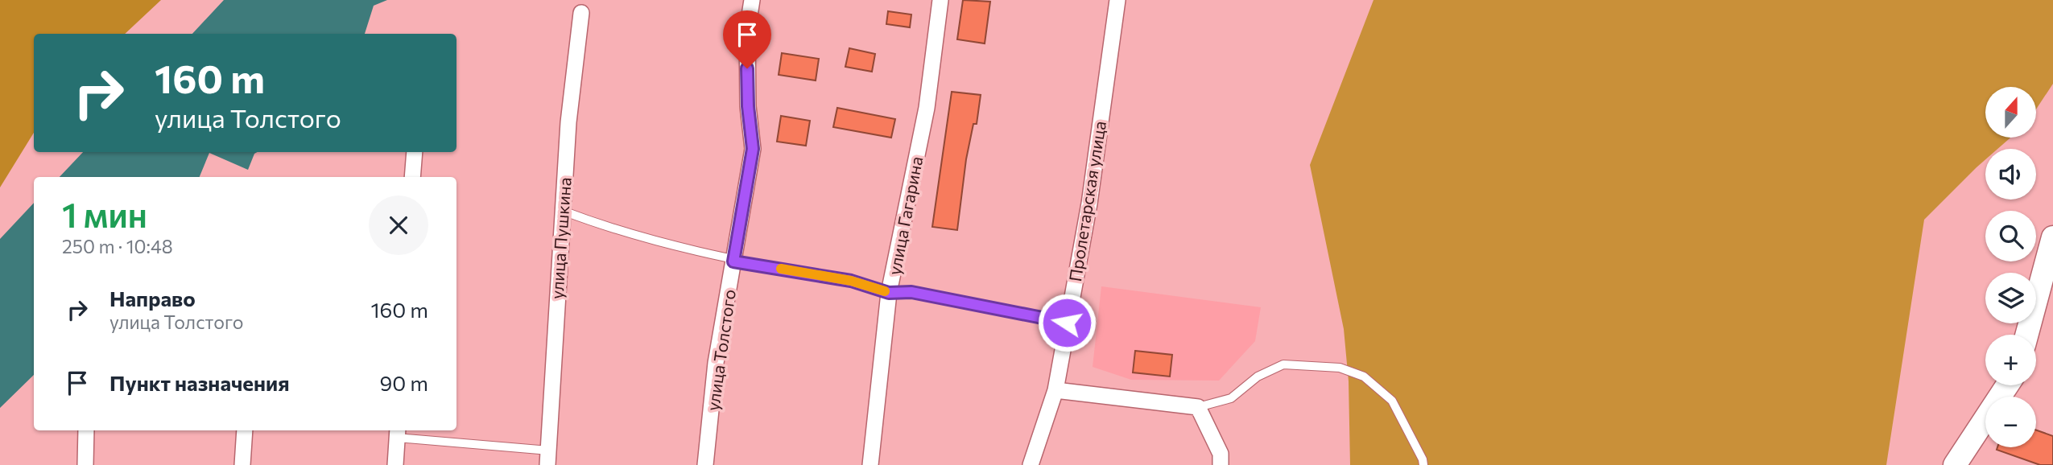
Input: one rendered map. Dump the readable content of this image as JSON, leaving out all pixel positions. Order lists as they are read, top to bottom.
{
  "streets": {
    "street": [
      "Пролетарская улица",
      "улица Гагарина",
      "улица Пушкина",
      "улица Толстого"
    ]
  },
  "north": "top",
  "page": {
    "turn": ["160 m", "улица Толстого"],
    "map_buttons": ["+", "−"],
    "heading": ["1 мин", "250 m · 10:48"],
    "list": [
      {
        "name": "Направо",
        "note": "улица Толстого",
        "value": "160 m"
      },
      {
        "name": "Пункт назначения",
        "value": "90 m"
      }
    ]
  }
}
